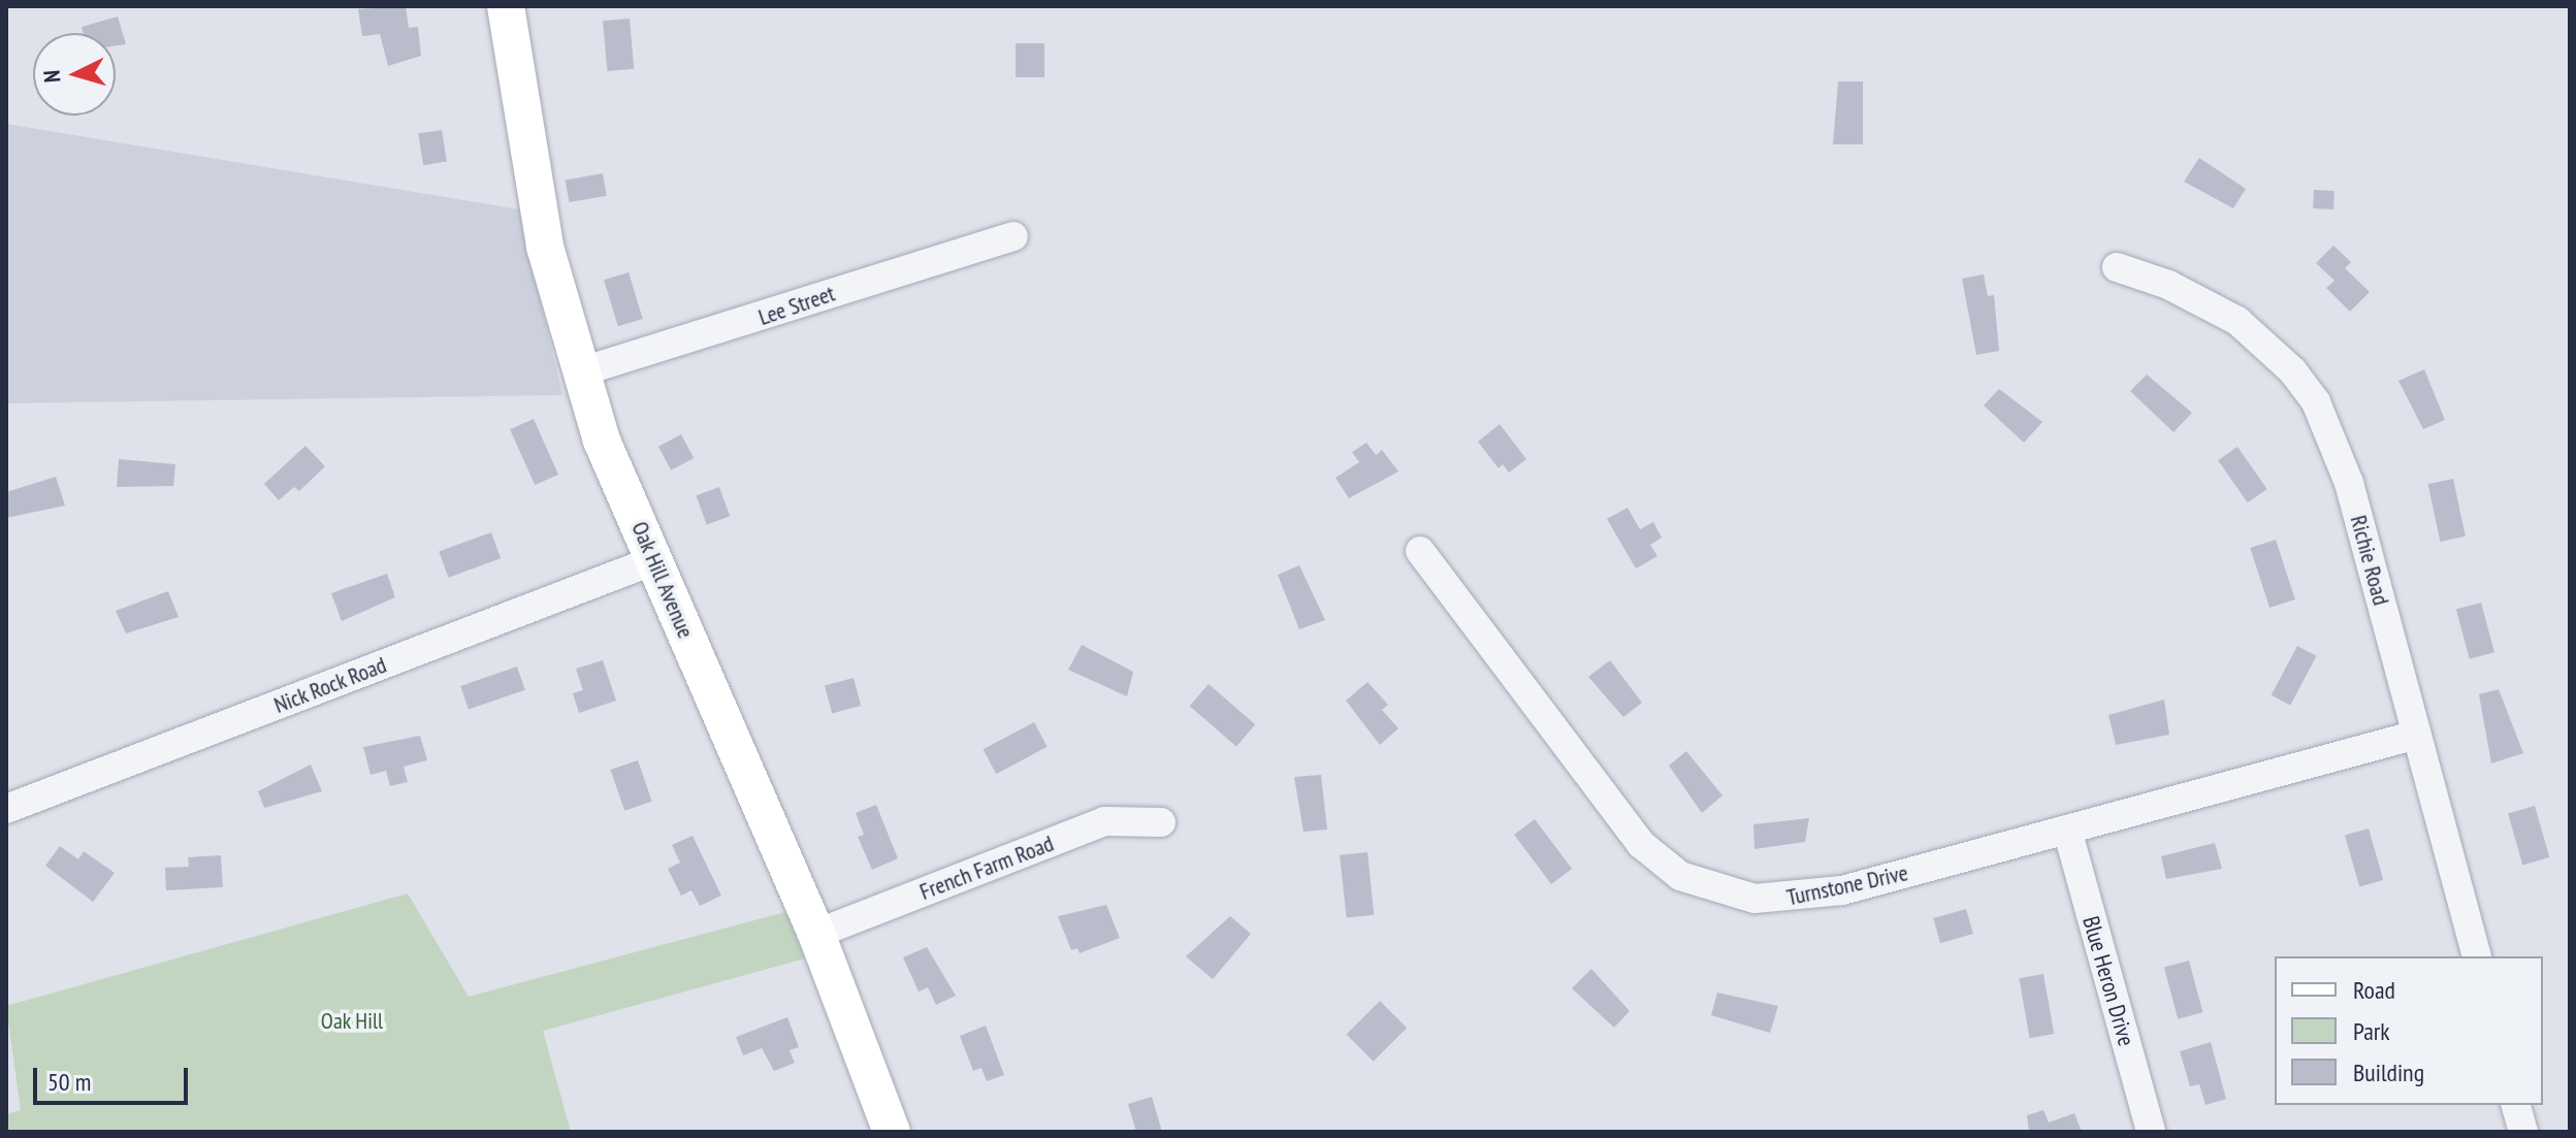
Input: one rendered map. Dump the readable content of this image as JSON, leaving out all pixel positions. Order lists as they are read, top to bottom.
{
  "streets": {
    "main road": ["Oak Hill Avenue"],
    "street": [
      "Lee Street",
      "Richie Road",
      "Nick Rock Road",
      "French Farm Road",
      "Turnstone Drive",
      "Blue Heron Drive"
    ]
  },
  "crossings": [
    ["Lee Street", "Oak Hill Avenue"],
    ["Richie Road", "Turnstone Drive"],
    ["Oak Hill Avenue", "Nick Rock Road"],
    ["Oak Hill Avenue", "French Farm Road"],
    ["Turnstone Drive", "Blue Heron Drive"]
  ],
  "parks": ["Oak Hill"],
  "legend": ["Road", "Park", "Building"],
  "scale_bar": "50 m",
  "north": "left"
}
